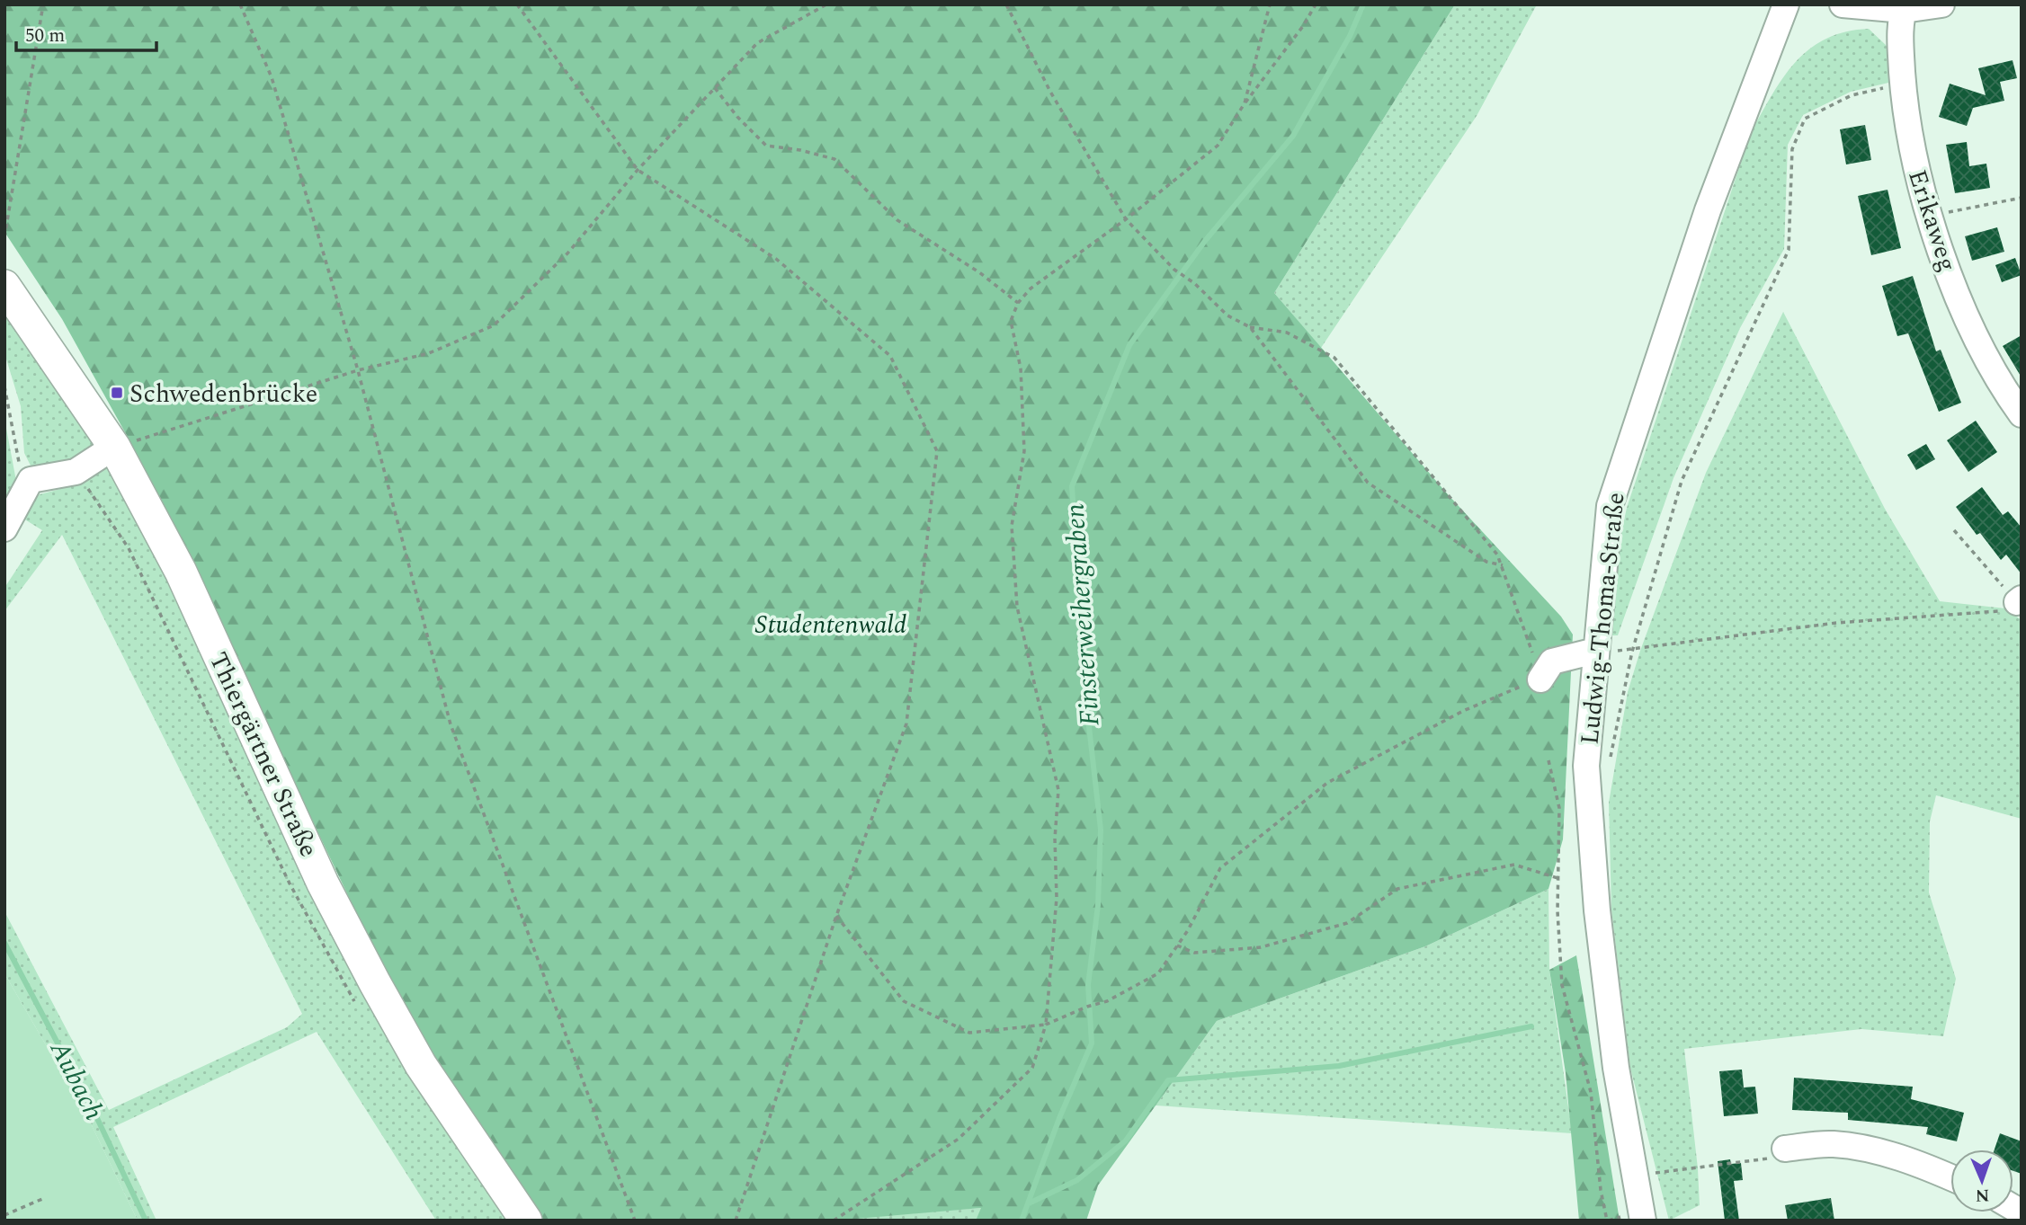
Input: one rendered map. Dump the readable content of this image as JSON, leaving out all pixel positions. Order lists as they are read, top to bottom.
{
  "streets": {
    "main road": ["Thiergärtner Straße"],
    "street": ["Erikaweg", "Ludwig-Thoma-Straße"]
  },
  "water": ["Finsterweihergraben", "Aubach"],
  "parks": ["Studentenwald"],
  "places": {
    "transit": ["Schwedenbrücke"]
  },
  "scale_bar": "50 m",
  "north": "bottom"
}
